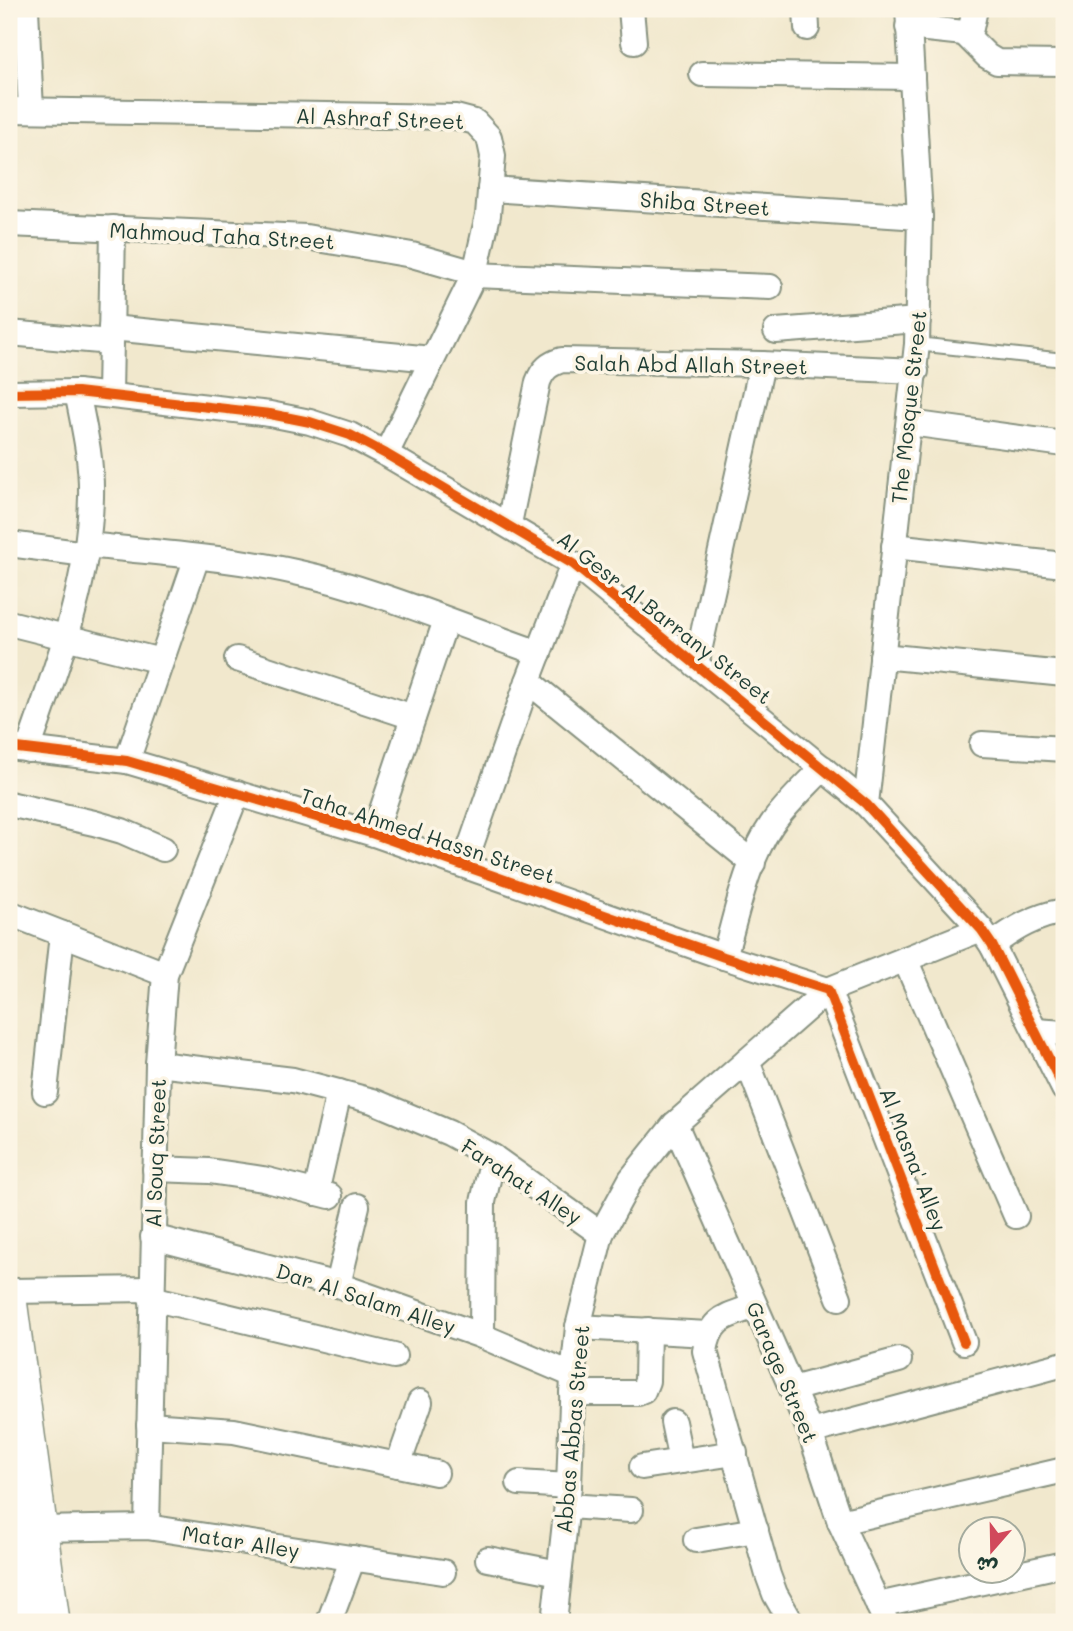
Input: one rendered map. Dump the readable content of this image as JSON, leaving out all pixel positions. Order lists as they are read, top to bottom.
{
  "streets": {
    "street": [
      "Al Ashraf Street",
      "Shiba Street",
      "Mahmoud Taha Street",
      "Salah Abd Allah Street",
      "The Mosque Street",
      "Al Gesr Al Barrany Street",
      "Taha Ahmed Hassn Street",
      "Al Souq Street",
      "Al Masna' Alley",
      "Farahat Alley",
      "Dar Al Salam Alley",
      "Garage Street",
      "Abbas Abbas Street",
      "Matar Alley"
    ]
  },
  "crossings": [
    ["Al Ashraf Street", "Shiba Street"],
    ["Al Ashraf Street", "Mahmoud Taha Street"],
    ["Al Ashraf Street", "Al Gesr Al Barrany Street"],
    ["Shiba Street", "The Mosque Street"],
    ["Salah Abd Allah Street", "The Mosque Street"],
    ["Salah Abd Allah Street", "Al Gesr Al Barrany Street"],
    ["The Mosque Street", "Al Gesr Al Barrany Street"],
    ["Al Gesr Al Barrany Street", "Abbas Abbas Street"],
    ["Taha Ahmed Hassn Street", "Al Souq Street"],
    ["Taha Ahmed Hassn Street", "Al Masna' Alley"],
    ["Taha Ahmed Hassn Street", "Abbas Abbas Street"],
    ["Al Souq Street", "Farahat Alley"],
    ["Al Souq Street", "Dar Al Salam Alley"],
    ["Al Souq Street", "Matar Alley"],
    ["Al Masna' Alley", "Abbas Abbas Street"],
    ["Farahat Alley", "Abbas Abbas Street"],
    ["Dar Al Salam Alley", "Abbas Abbas Street"],
    ["Garage Street", "Abbas Abbas Street"]
  ],
  "north": "bottom"
}
